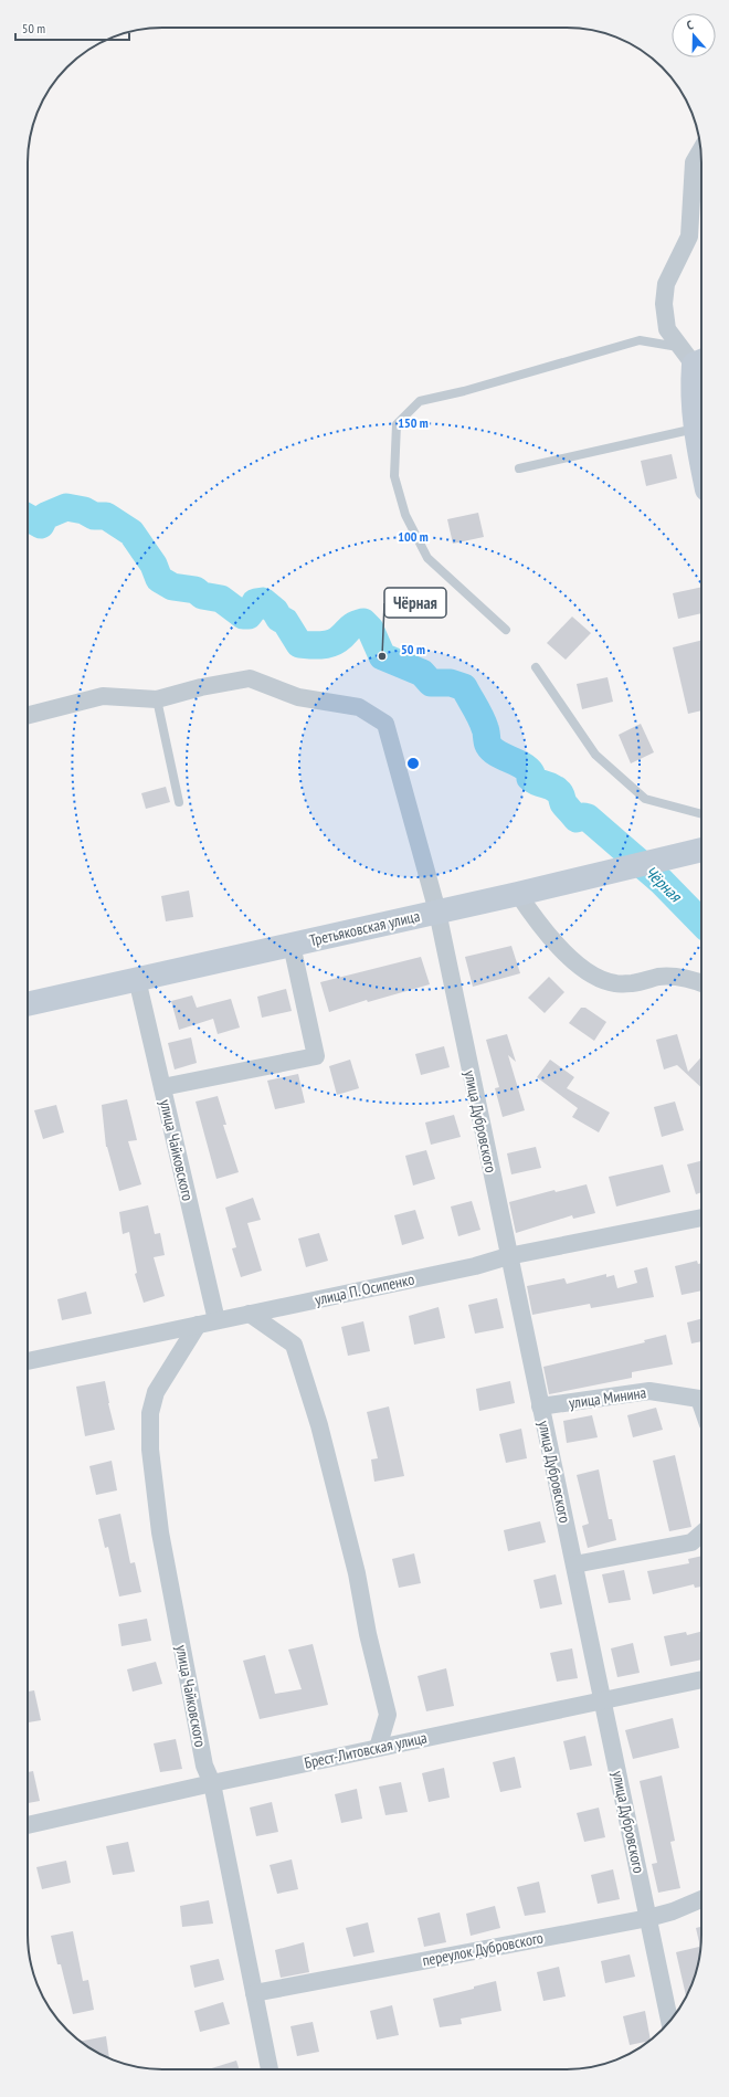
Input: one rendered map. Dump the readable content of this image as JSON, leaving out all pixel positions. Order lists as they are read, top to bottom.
{
  "streets": {
    "street": [
      "Третьяковская улица",
      "улица Дубровского",
      "улица Чайковского",
      "улица П. Осипенко",
      "улица Минина",
      "Брест-Литовская улица",
      "переулок Дубровского"
    ]
  },
  "crossings": [
    ["Третьяковская улица", "улица Дубровского"],
    ["Третьяковская улица", "улица Чайковского"],
    ["улица Дубровского", "улица П. Осипенко"],
    ["улица Дубровского", "улица Минина"],
    ["улица Дубровского", "Брест-Литовская улица"],
    ["улица Дубровского", "переулок Дубровского"],
    ["улица Чайковского", "улица П. Осипенко"],
    ["улица Чайковского", "Брест-Литовская улица"],
    ["улица Чайковского", "переулок Дубровского"]
  ],
  "water": ["Чёрная"],
  "places": ["Чёрная"],
  "scale_bar": "50 m",
  "north": "top",
  "rings": ["150 m", "100 m", "50 m"]
}
